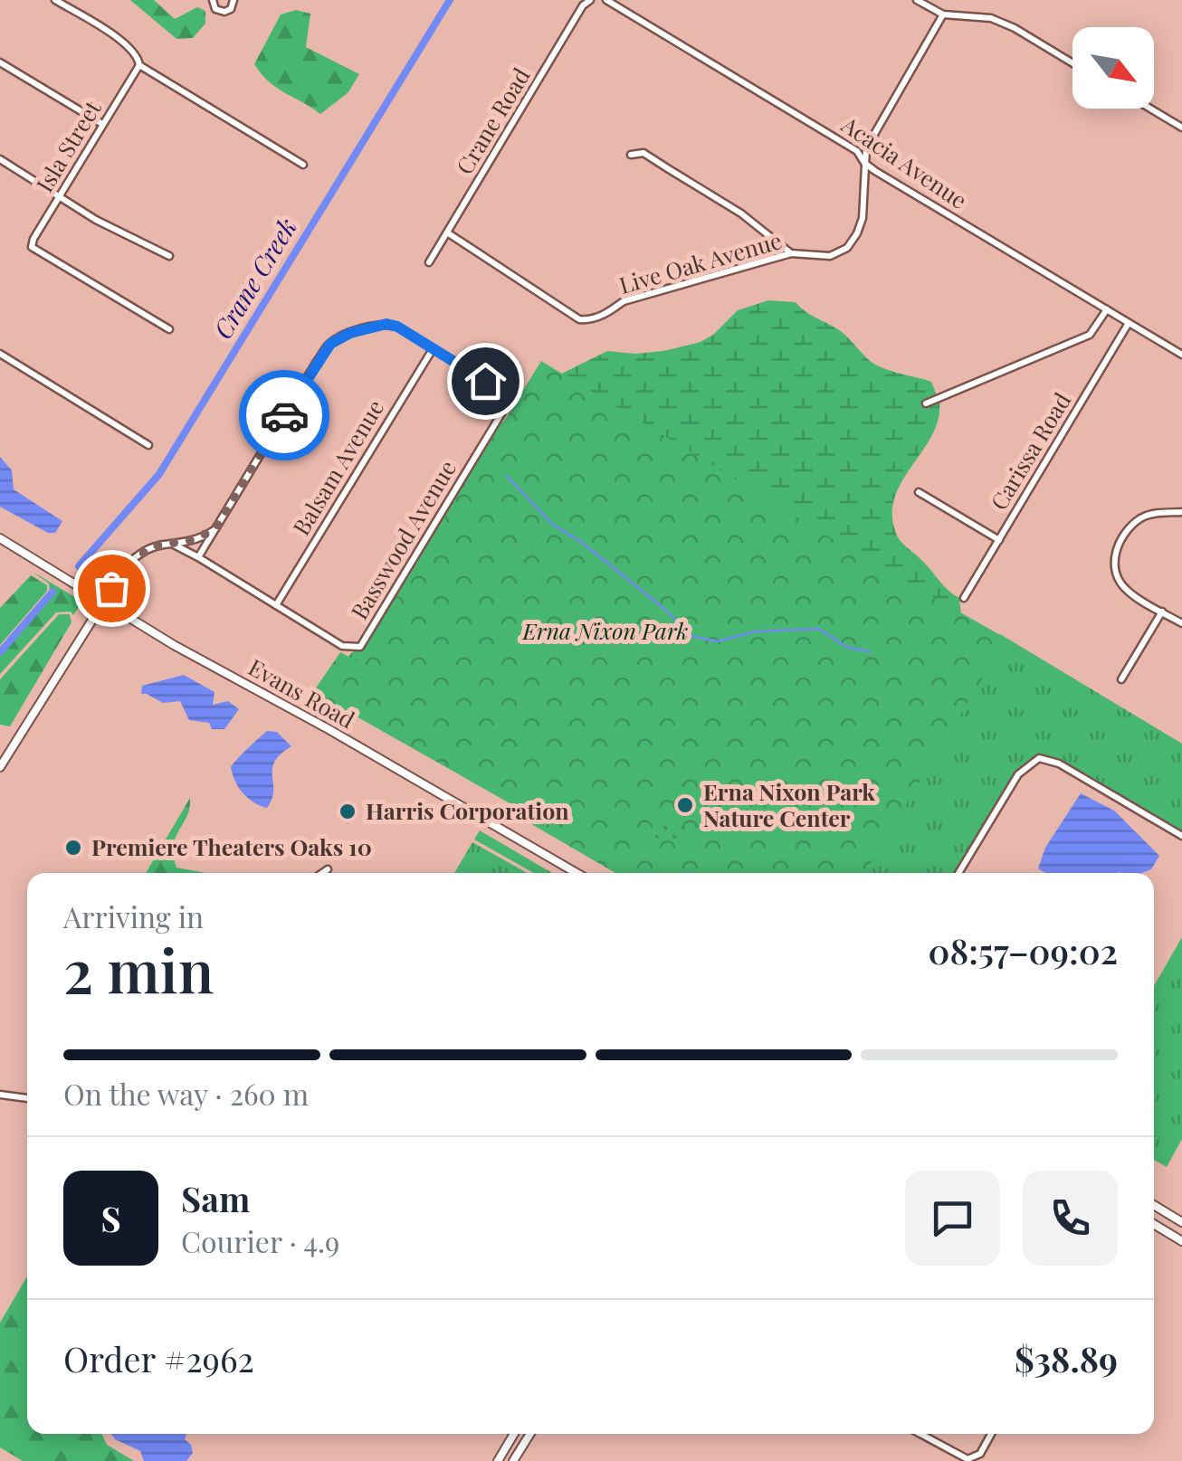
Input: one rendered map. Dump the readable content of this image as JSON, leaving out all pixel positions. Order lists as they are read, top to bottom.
{
  "streets": {
    "street": [
      "Crane Road",
      "Isla Street",
      "Acacia Avenue",
      "Live Oak Avenue",
      "Carissa Road",
      "Balsam Avenue",
      "Basswood Avenue",
      "Evans Road"
    ]
  },
  "crossings": [
    ["Crane Road", "Live Oak Avenue"],
    ["Acacia Avenue", "Live Oak Avenue"],
    ["Acacia Avenue", "Carissa Road"],
    ["Balsam Avenue", "Basswood Avenue"]
  ],
  "water": ["Crane Creek"],
  "parks": ["Erna Nixon Park"],
  "places": ["Erna Nixon Park Nature Center", "Harris Corporation", "Premiere Theaters Oaks 10"],
  "north": "bottom right",
  "page": {
    "heading": ["2 min", "Arriving in", "08:57–09:02"],
    "panel": [
      "Sam",
      "Courier · 4.9",
      "Order #2962",
      "$38.89"
    ],
    "bar": "On the way · 260 m",
    "round": "S"
  }
}
